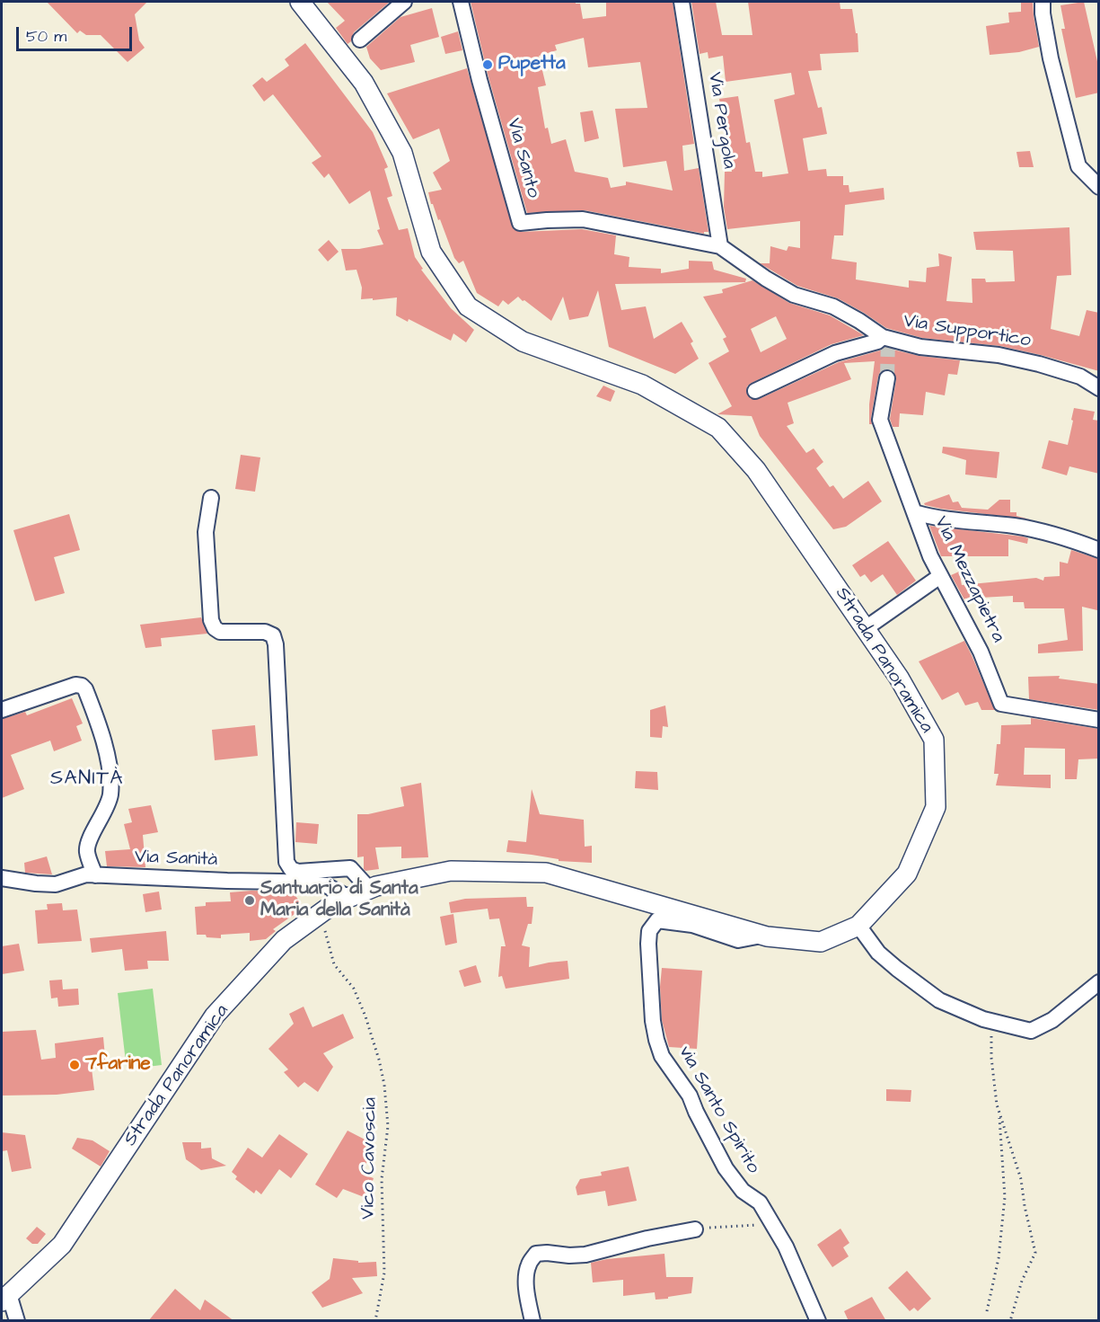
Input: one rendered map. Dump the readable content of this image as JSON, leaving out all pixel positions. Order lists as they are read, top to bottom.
{
  "streets": {
    "main road": ["Strada Panoramica"],
    "street": [
      "Via Pergola",
      "Via Santo",
      "Via Supportico",
      "Via Mezzapietra",
      "Via Sanità",
      "via Santo Spirito"
    ],
    "path": ["Vico Cavoscia"]
  },
  "crossings": [
    ["Via Pergola", "Via Santo"],
    ["Via Pergola", "Via Supportico"],
    ["Via Santo", "Via Supportico"],
    ["Strada Panoramica", "Via Sanità"],
    ["Strada Panoramica", "via Santo Spirito"],
    ["Strada Panoramica", "Vico Cavoscia"]
  ],
  "districts": ["SANITÀ"],
  "places": ["Pupetta", "Santuario di Santa Maria della Sanità", "7farine"],
  "scale_bar": "50 m"
}
